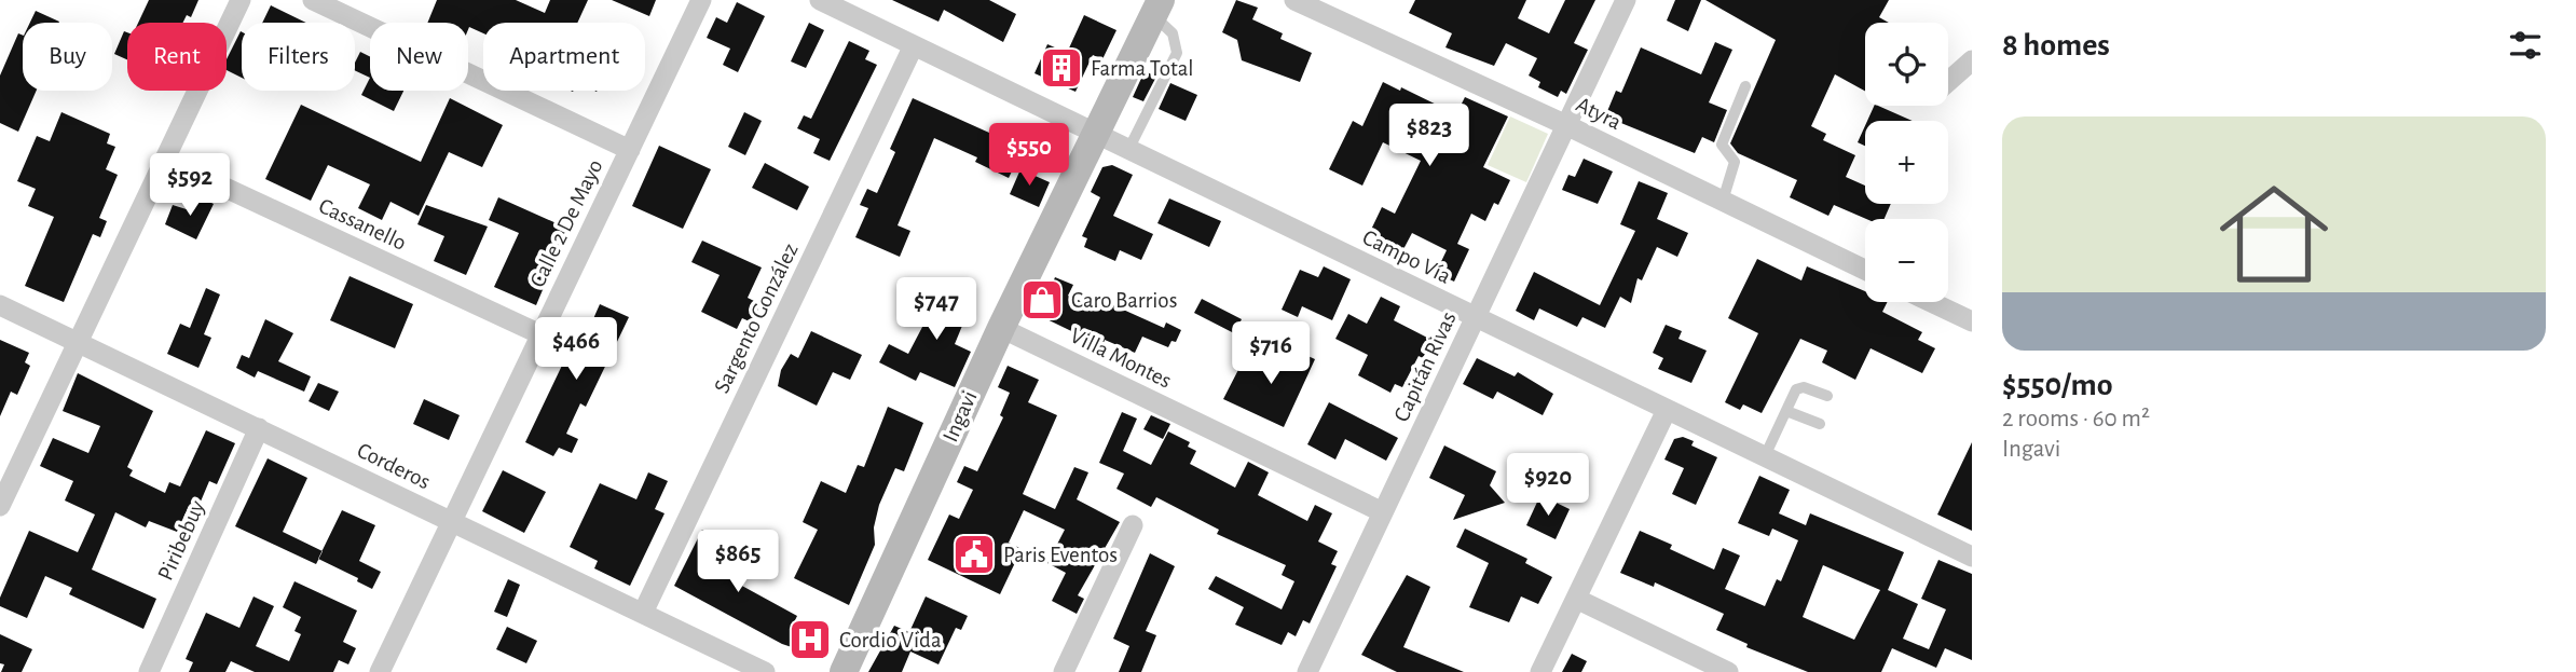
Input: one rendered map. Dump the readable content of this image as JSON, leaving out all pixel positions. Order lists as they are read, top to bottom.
{
  "streets": {
    "main road": ["Ingavi"],
    "street": [
      "Atyra",
      "Calle 2 De Mayo",
      "Cassanello",
      "Campo Vía",
      "Sargento González",
      "Villa Montes",
      "Capitán Rivas",
      "Corderos",
      "Piribebuy"
    ]
  },
  "crossings": [
    ["Atyra", "Capitán Rivas"],
    ["Calle 2 De Mayo", "Cassanello"],
    ["Calle 2 De Mayo", "Corderos"],
    ["Campo Vía", "Sargento González"],
    ["Campo Vía", "Capitán Rivas"],
    ["Campo Vía", "Ingavi"],
    ["Sargento González", "Corderos"],
    ["Villa Montes", "Capitán Rivas"],
    ["Villa Montes", "Ingavi"],
    ["Corderos", "Piribebuy"]
  ],
  "places": {
    "building": ["Farma Total"],
    "shop": ["Caro Barrios"],
    "public building": ["Paris Eventos"],
    "hospital": ["Cordio Vida"]
  },
  "page": {
    "heading": "8 homes",
    "map_buttons": ["+", "−"],
    "chip": [
      "Buy",
      "Rent",
      "Filters",
      "New",
      "Apartment"
    ],
    "list": [
      {
        "name": "$550/mo",
        "note": "2 rooms · 60 m² · Ingavi"
      }
    ],
    "price": [
      "$823",
      "$550",
      "$592",
      "$747",
      "$466",
      "$716",
      "$920",
      "$865"
    ]
  }
}
